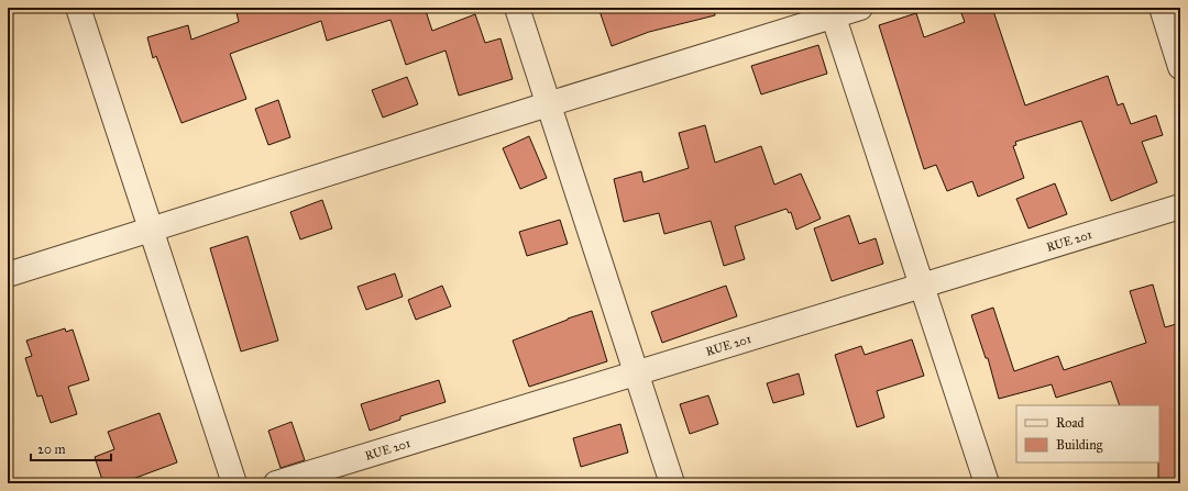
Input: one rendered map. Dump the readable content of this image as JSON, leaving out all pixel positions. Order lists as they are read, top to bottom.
{
  "streets": {
    "street": ["RUE 201"]
  },
  "legend": ["Road", "Building"],
  "scale_bar": "20 m"
}
